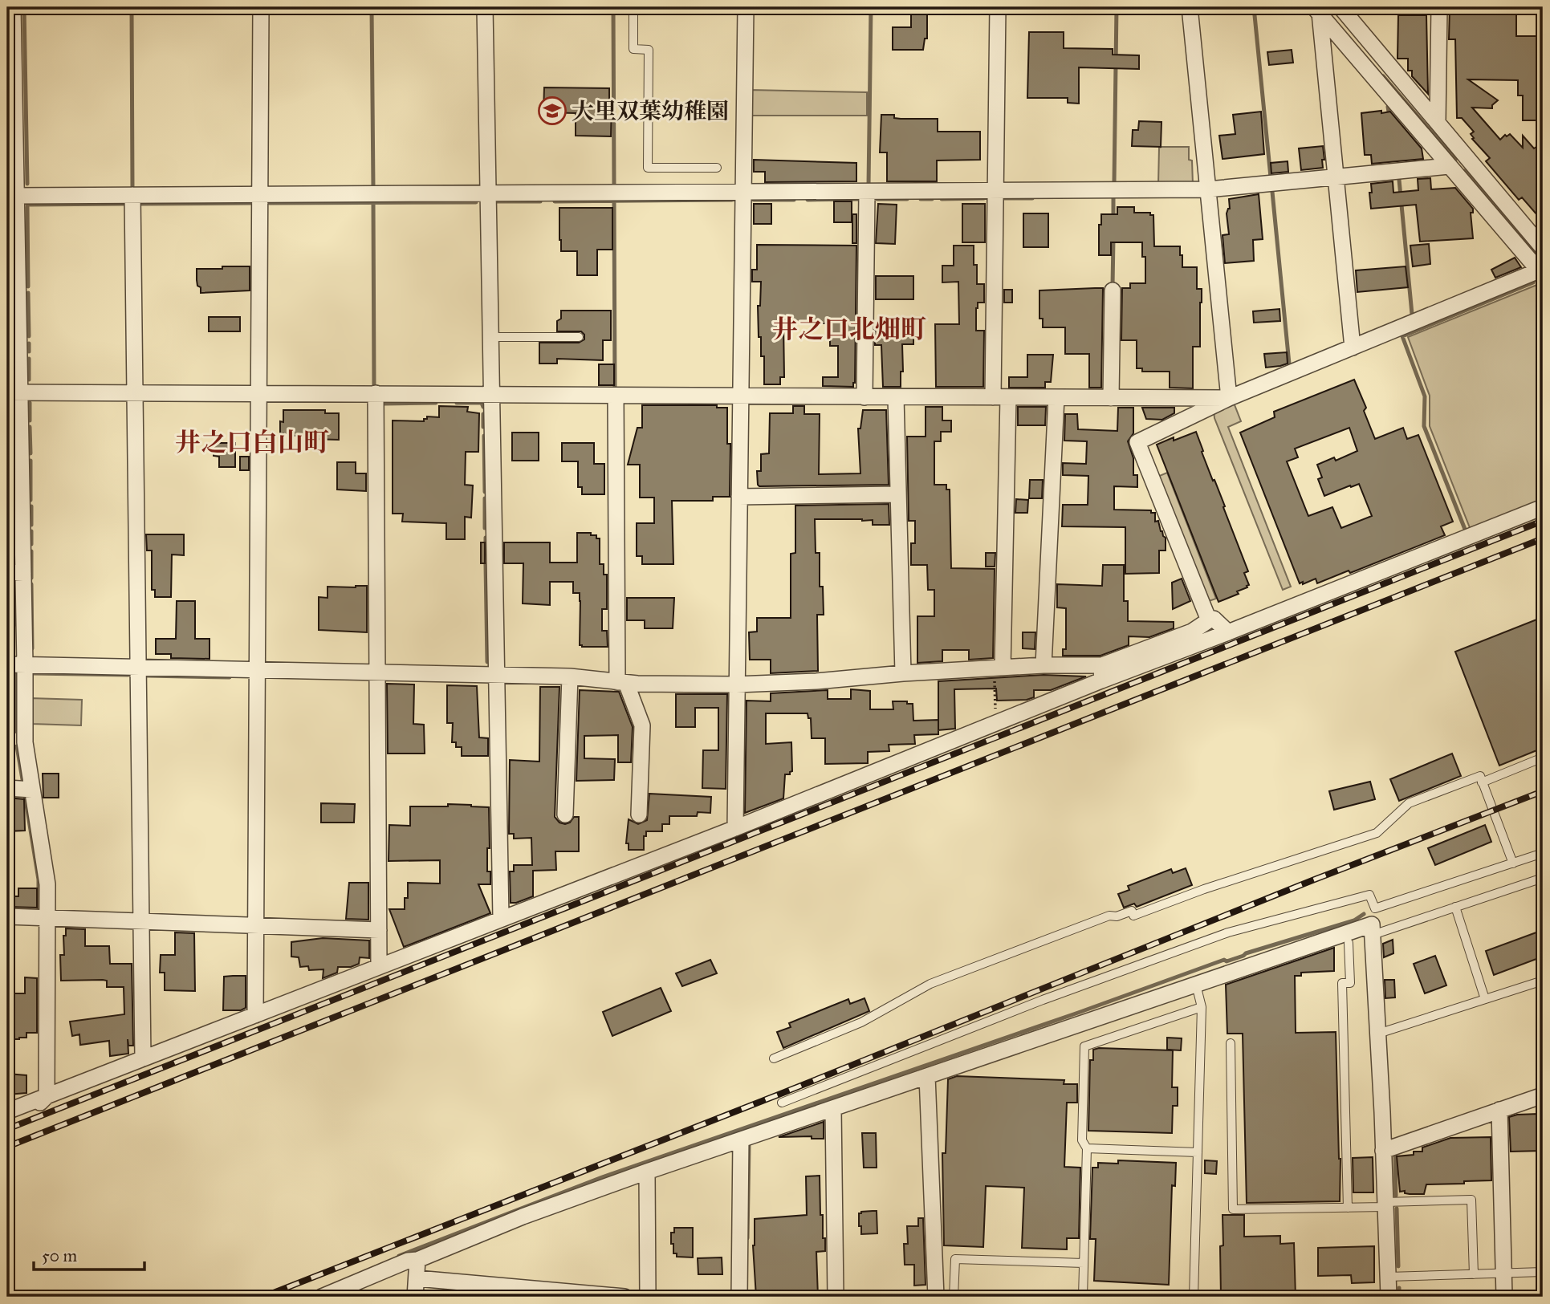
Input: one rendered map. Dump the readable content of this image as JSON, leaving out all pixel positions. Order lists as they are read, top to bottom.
{
  "districts": ["井之口北畑町", "井之口白山町"],
  "places": {
    "school or university": ["大里双葉幼稚園"]
  },
  "scale_bar": "50 m"
}
